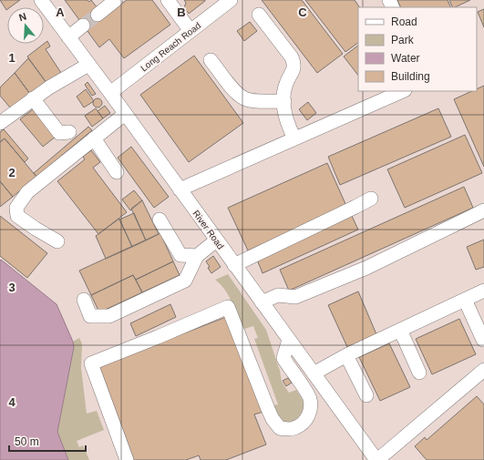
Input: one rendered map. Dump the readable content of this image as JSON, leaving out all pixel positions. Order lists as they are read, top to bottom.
{
  "streets": {
    "street": ["Long Reach Road", "River Road"]
  },
  "crossings": [
    ["Long Reach Road", "River Road"]
  ],
  "legend": [
    "Road",
    "Park",
    "Water",
    "Building"
  ],
  "scale_bar": "50 m",
  "north": "top",
  "grid": {
    "columns": ["A", "B", "C"],
    "rows": [
      "1",
      "2",
      "3",
      "4"
    ]
  }
}
